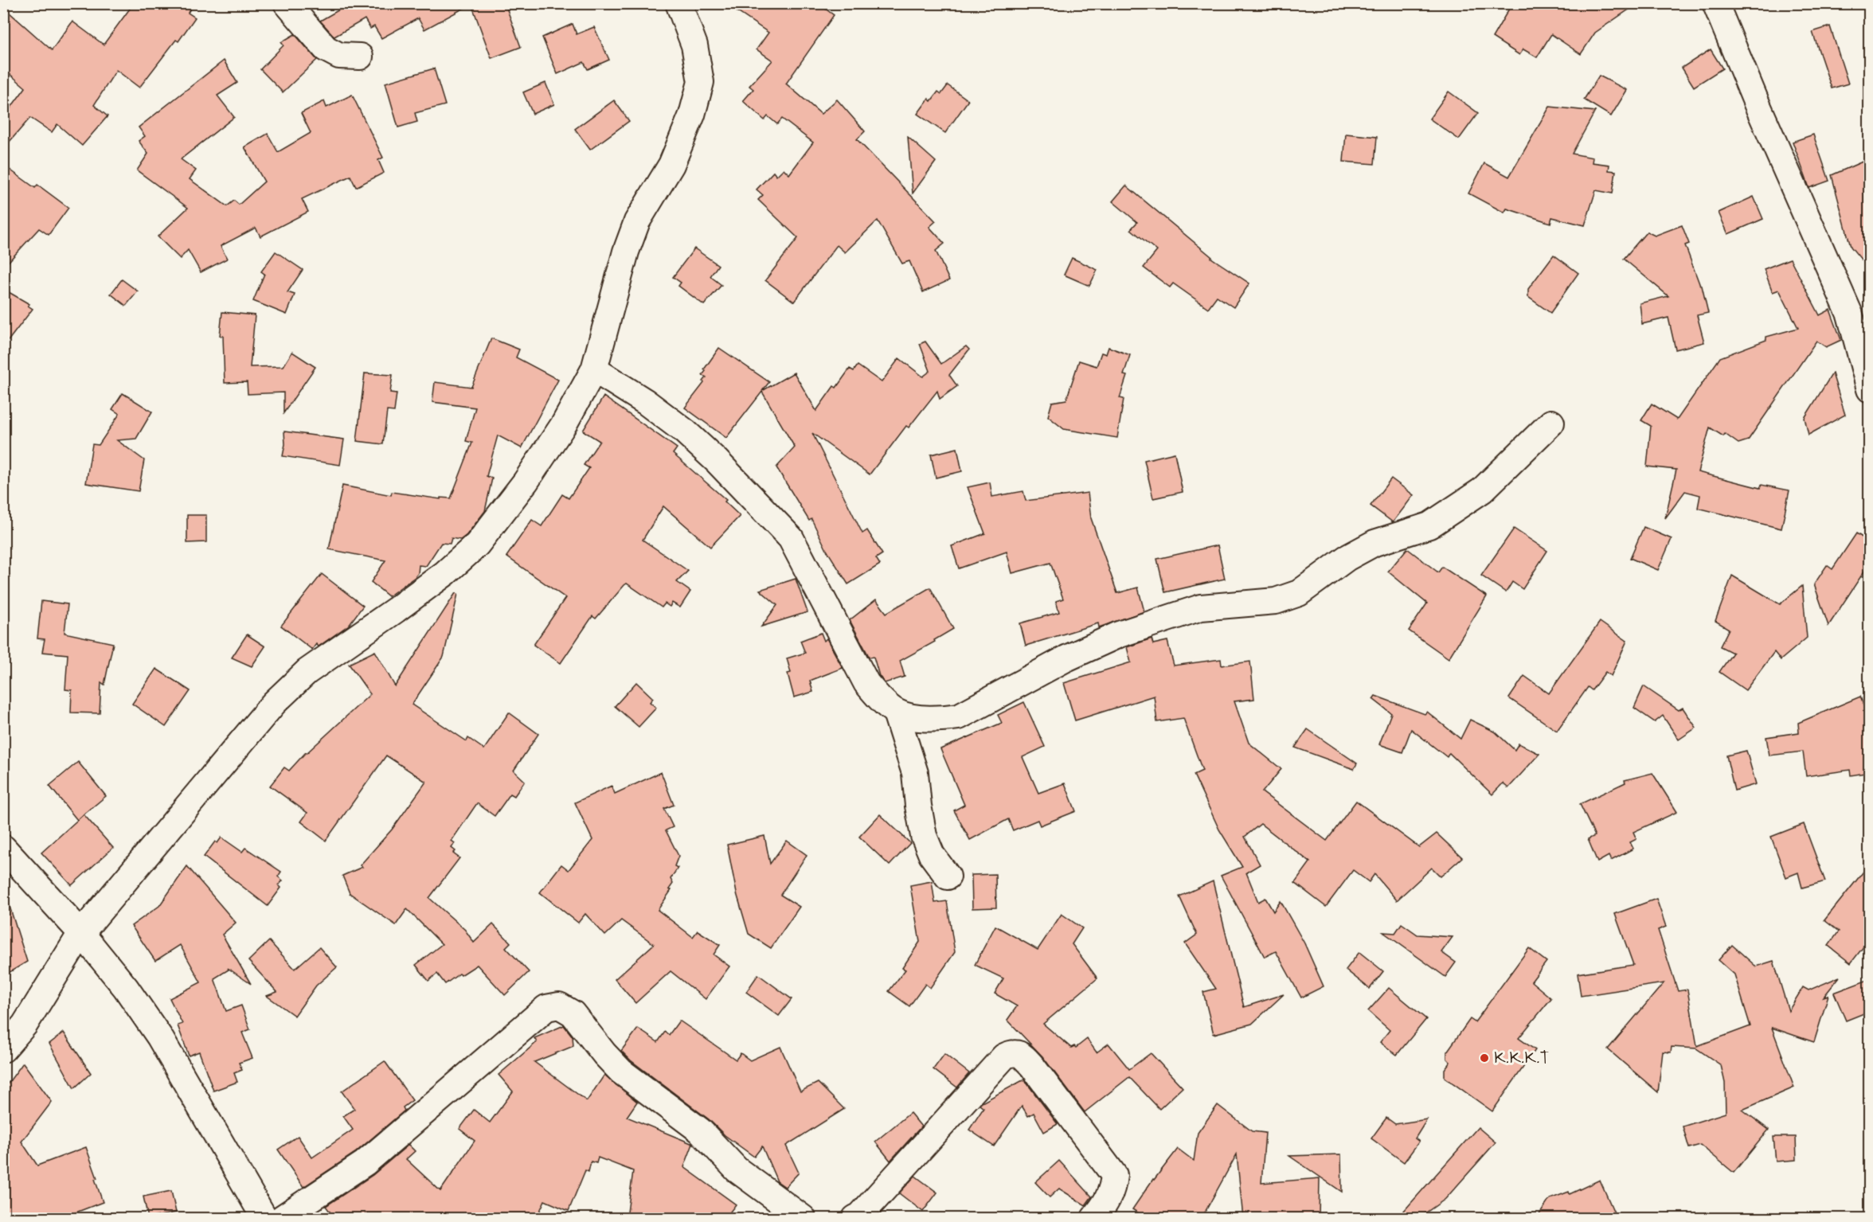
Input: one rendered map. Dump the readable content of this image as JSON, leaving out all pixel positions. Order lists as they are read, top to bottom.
{
  "places": ["K.K.K.T"]
}
